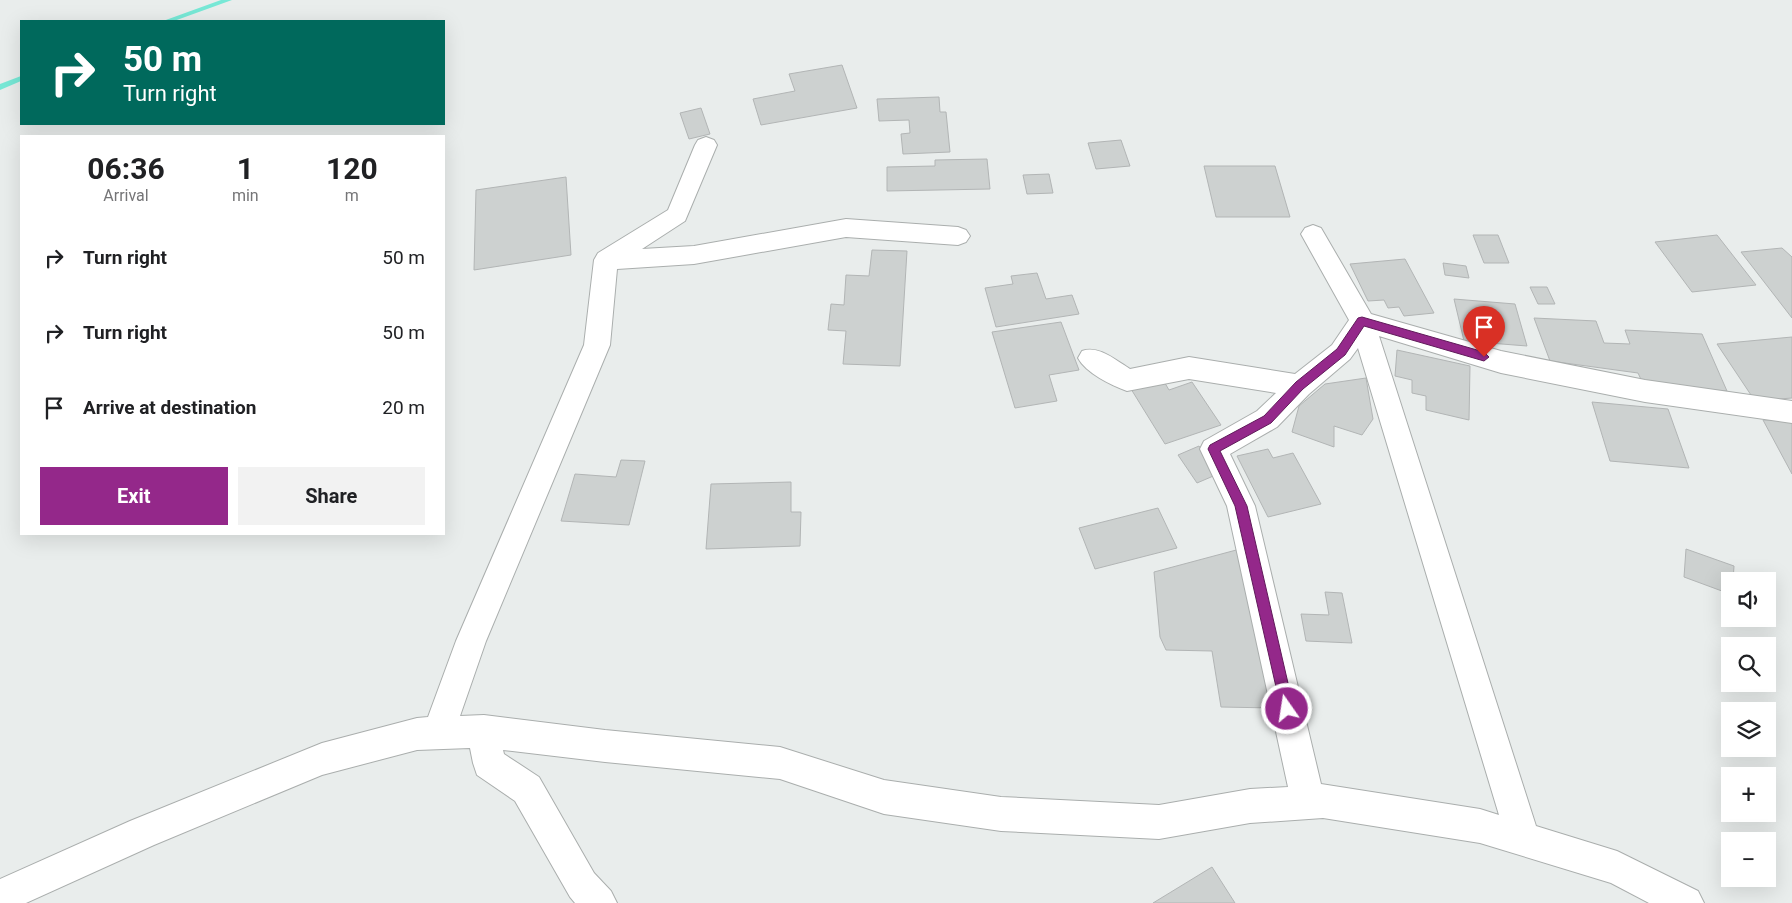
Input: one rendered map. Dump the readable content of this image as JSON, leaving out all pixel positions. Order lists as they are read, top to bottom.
{
  "page": {
    "turn": ["50 m", "Turn right"],
    "eta": [
      "06:36",
      "Arrival",
      "1",
      "min",
      "120",
      "m"
    ],
    "list": [
      {
        "name": "Turn right",
        "value": "50 m"
      },
      {
        "name": "Turn right",
        "value": "50 m"
      },
      {
        "name": "Arrive at destination",
        "value": "20 m"
      }
    ],
    "buttons": ["Exit", "Share"],
    "map_buttons": ["+", "−"]
  }
}
